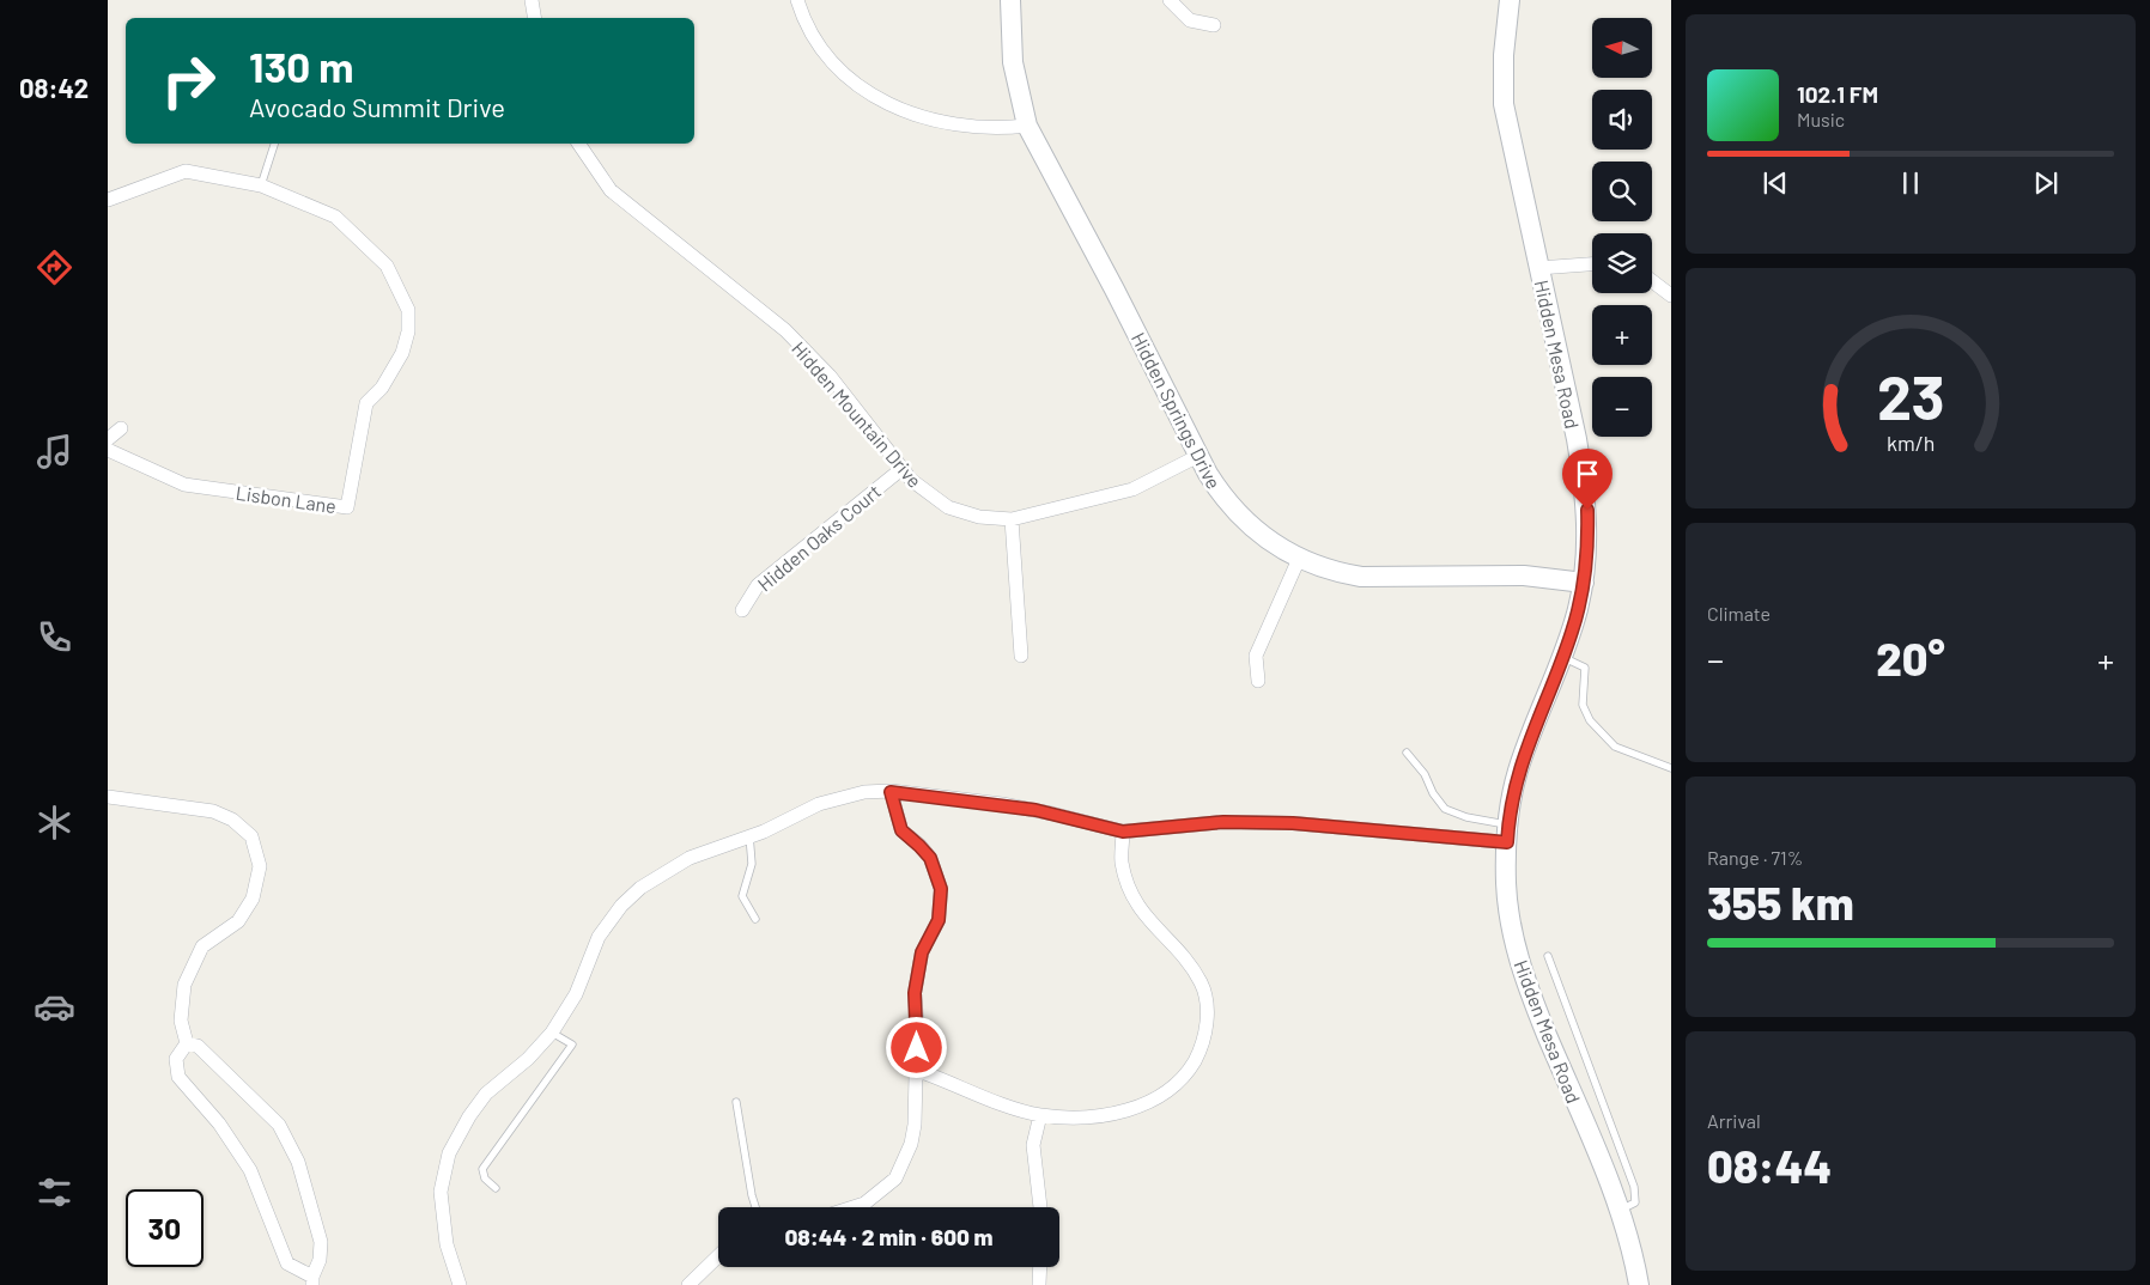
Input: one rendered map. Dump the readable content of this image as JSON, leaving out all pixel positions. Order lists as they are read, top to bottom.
{
  "streets": {
    "street": [
      "Hidden Mesa Road",
      "Hidden Springs Drive",
      "Hidden Mountain Drive",
      "Lisbon Lane",
      "Hidden Oaks Court"
    ]
  },
  "crossings": [
    ["Hidden Mesa Road", "Hidden Springs Drive"],
    ["Hidden Springs Drive", "Hidden Mountain Drive"],
    ["Hidden Mountain Drive", "Hidden Oaks Court"]
  ],
  "north": "left",
  "page": {
    "tabs": "08:42",
    "map_buttons": ["+", "−"],
    "turn": ["130 m", "Avocado Summit Drive"],
    "song": ["102.1 FM", "Music"],
    "tile": [
      "Climate",
      ["Range · 71%", "355 km"],
      ["Arrival", "08:44"]
    ],
    "heat": ["−", "20°", "+"],
    "limit": "30",
    "trip": "08:44 · 2 min · 600 m",
    "gauge": ["23", "km/h"]
  }
}
